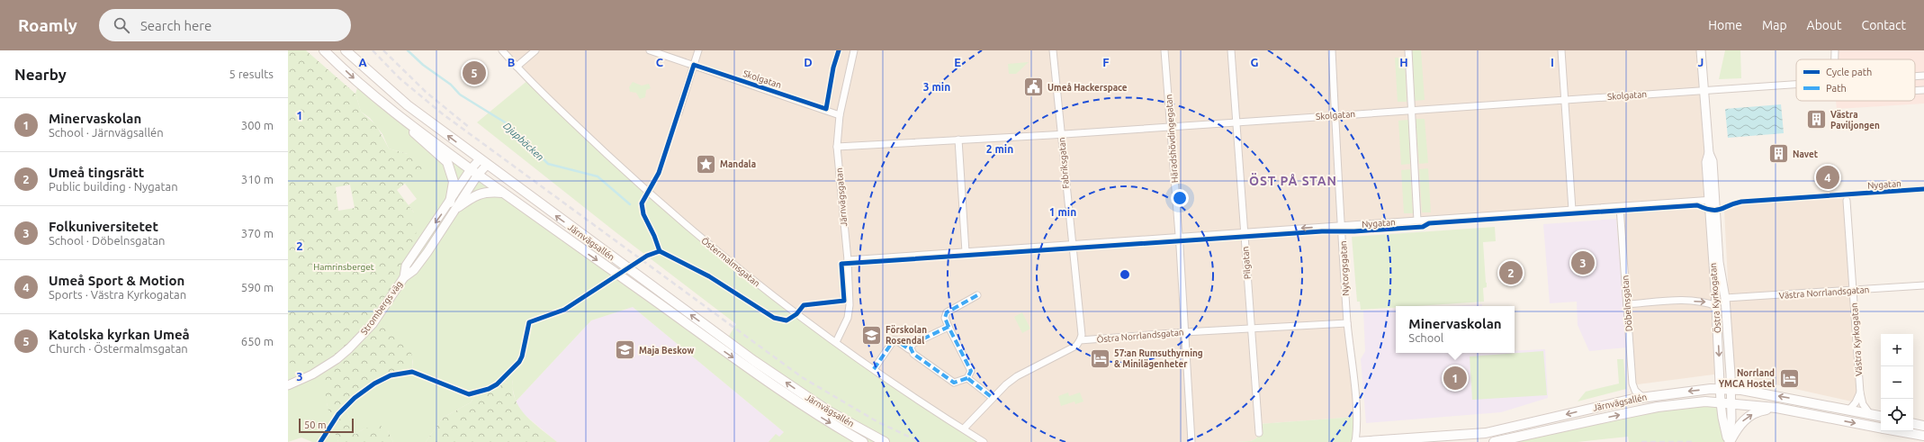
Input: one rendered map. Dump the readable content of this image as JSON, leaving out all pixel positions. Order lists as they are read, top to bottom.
{
  "streets": {
    "main road": ["Järnvägsallén"],
    "street": [
      "Skolgatan",
      "Häradshövdingegatan",
      "Fabriksgatan",
      "Nygatan",
      "Järnvägsgatan",
      "Östermalmsgatan",
      "Pilgatan",
      "Nytorgsgatan",
      "Västra Norrlandsgatan",
      "Östra Kyrkogatan",
      "Döbelnsgatan",
      "Strombergs väg",
      "Östra Norrlandsgatan",
      "Västra Kyrkogatan"
    ]
  },
  "crossings": [
    ["Skolgatan", "Häradshövdingegatan"],
    ["Skolgatan", "Fabriksgatan"],
    ["Skolgatan", "Järnvägsgatan"],
    ["Skolgatan", "Pilgatan"],
    ["Skolgatan", "Nytorgsgatan"],
    ["Skolgatan", "Östra Kyrkogatan"],
    ["Häradshövdingegatan", "Nygatan"],
    ["Häradshövdingegatan", "Östra Norrlandsgatan"],
    ["Fabriksgatan", "Nygatan"],
    ["Fabriksgatan", "Östra Norrlandsgatan"],
    ["Nygatan", "Järnvägsgatan"],
    ["Nygatan", "Pilgatan"],
    ["Nygatan", "Nytorgsgatan"],
    ["Nygatan", "Östra Kyrkogatan"],
    ["Nygatan", "Döbelnsgatan"],
    ["Järnvägsgatan", "Östermalmsgatan"],
    ["Järnvägsallén", "Nytorgsgatan"],
    ["Järnvägsallén", "Östra Kyrkogatan"],
    ["Järnvägsallén", "Döbelnsgatan"],
    ["Järnvägsallén", "Strombergs väg"],
    ["Järnvägsallén", "Västra Kyrkogatan"],
    ["Pilgatan", "Östra Norrlandsgatan"],
    ["Nytorgsgatan", "Östra Norrlandsgatan"],
    ["Västra Norrlandsgatan", "Östra Kyrkogatan"],
    ["Västra Norrlandsgatan", "Västra Kyrkogatan"]
  ],
  "districts": ["ÖST PÅ STAN"],
  "water": ["Djupbäcken"],
  "parks": ["Hamrinsberget"],
  "places": {
    "public building": ["Umeå Hackerspace"],
    "building": ["Västra Paviljongen", "Navet"],
    "place": ["Mandala"],
    "school or university": ["Förskolan Rosendal", "Maja Beskow"],
    "hotel": ["57:an Rumsuthyrning & Minilägenheter", "Norrland YMCA Hostel"]
  },
  "legend": ["Cycle path", "Path"],
  "scale_bar": "50 m",
  "page": {
    "header": "Roamly",
    "search": "Search here",
    "nav": [
      "Home",
      "Map",
      "About",
      "Contact"
    ],
    "heading": ["Nearby", "5 results"],
    "pins": [
      "5",
      "4",
      "3",
      "2",
      "1"
    ],
    "list": [
      {
        "mark": "1",
        "name": "Minervaskolan",
        "note": "School · Järnvägsallén",
        "value": "300 m"
      },
      {
        "mark": "2",
        "name": "Umeå tingsrätt",
        "note": "Public building · Nygatan",
        "value": "310 m"
      },
      {
        "mark": "3",
        "name": "Folkuniversitetet",
        "note": "School · Döbelnsgatan",
        "value": "370 m"
      },
      {
        "mark": "4",
        "name": "Umeå Sport & Motion",
        "note": "Sports · Västra Kyrkogatan",
        "value": "590 m"
      },
      {
        "mark": "5",
        "name": "Katolska kyrkan Umeå",
        "note": "Church · Östermalmsgatan",
        "value": "650 m"
      }
    ],
    "popup": ["Minervaskolan", "School"],
    "map_buttons": ["+", "−"],
    "scale": "50 m"
  },
  "grid": {
    "columns": [
      "A",
      "B",
      "C",
      "D",
      "E",
      "F",
      "G",
      "H",
      "I",
      "J"
    ],
    "rows": ["1", "2", "3"]
  },
  "rings": ["3 min", "2 min", "1 min"]
}
